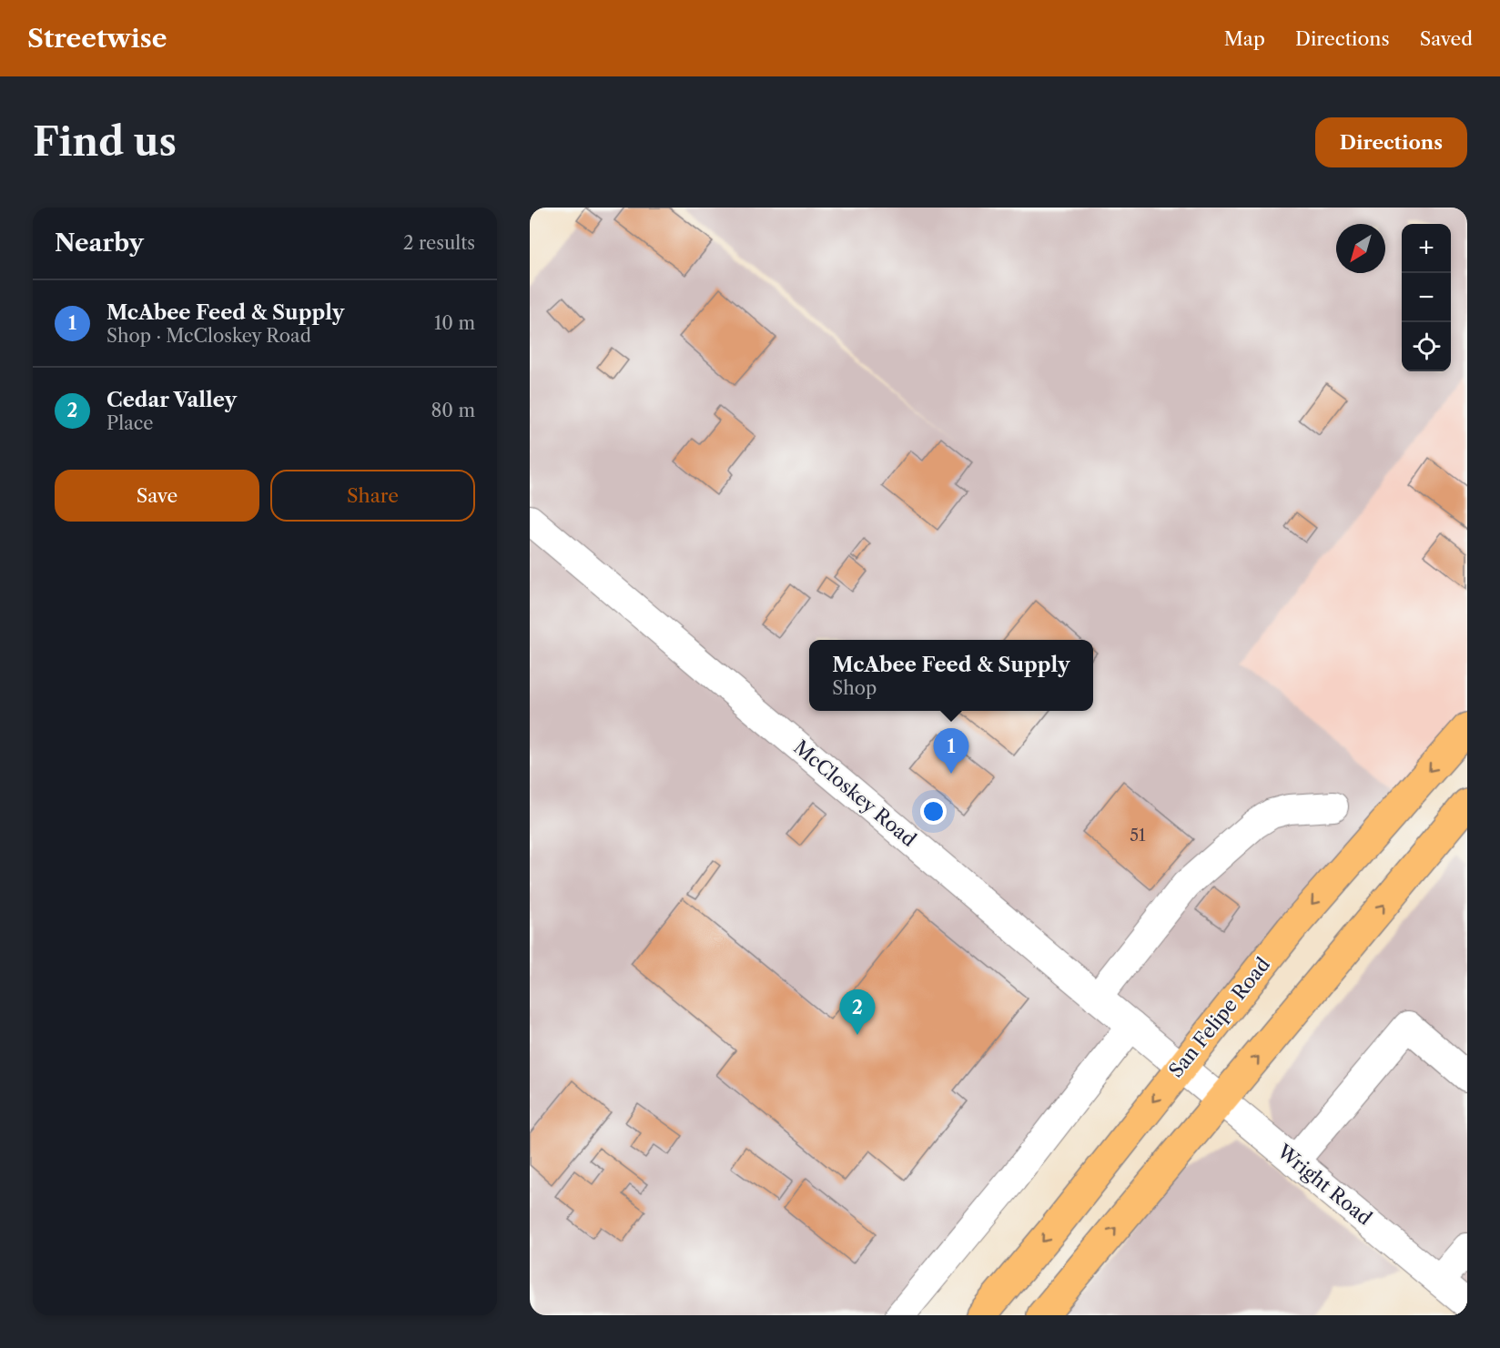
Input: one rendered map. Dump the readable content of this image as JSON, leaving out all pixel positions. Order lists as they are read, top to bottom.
{
  "streets": {
    "main road": ["San Felipe Road"],
    "street": ["McCloskey Road", "Wright Road"]
  },
  "crossings": [
    ["McCloskey Road", "San Felipe Road"],
    ["McCloskey Road", "Wright Road"],
    ["San Felipe Road", "Wright Road"]
  ],
  "house_numbers": ["51"],
  "north": "bottom left",
  "page": {
    "header": "Streetwise",
    "nav": ["Map", "Directions", "Saved"],
    "buttons": [
      "Directions",
      ["Save", "Share"]
    ],
    "title": "Find us",
    "heading": ["Nearby", "2 results"],
    "map_buttons": ["+", "−"],
    "list": [
      {
        "mark": "1",
        "name": "McAbee Feed & Supply",
        "note": "Shop · McCloskey Road",
        "value": "10 m"
      },
      {
        "mark": "2",
        "name": "Cedar Valley",
        "note": "Place",
        "value": "80 m"
      }
    ],
    "popup": ["McAbee Feed & Supply", "Shop"],
    "pins": ["1", "2"]
  }
}
